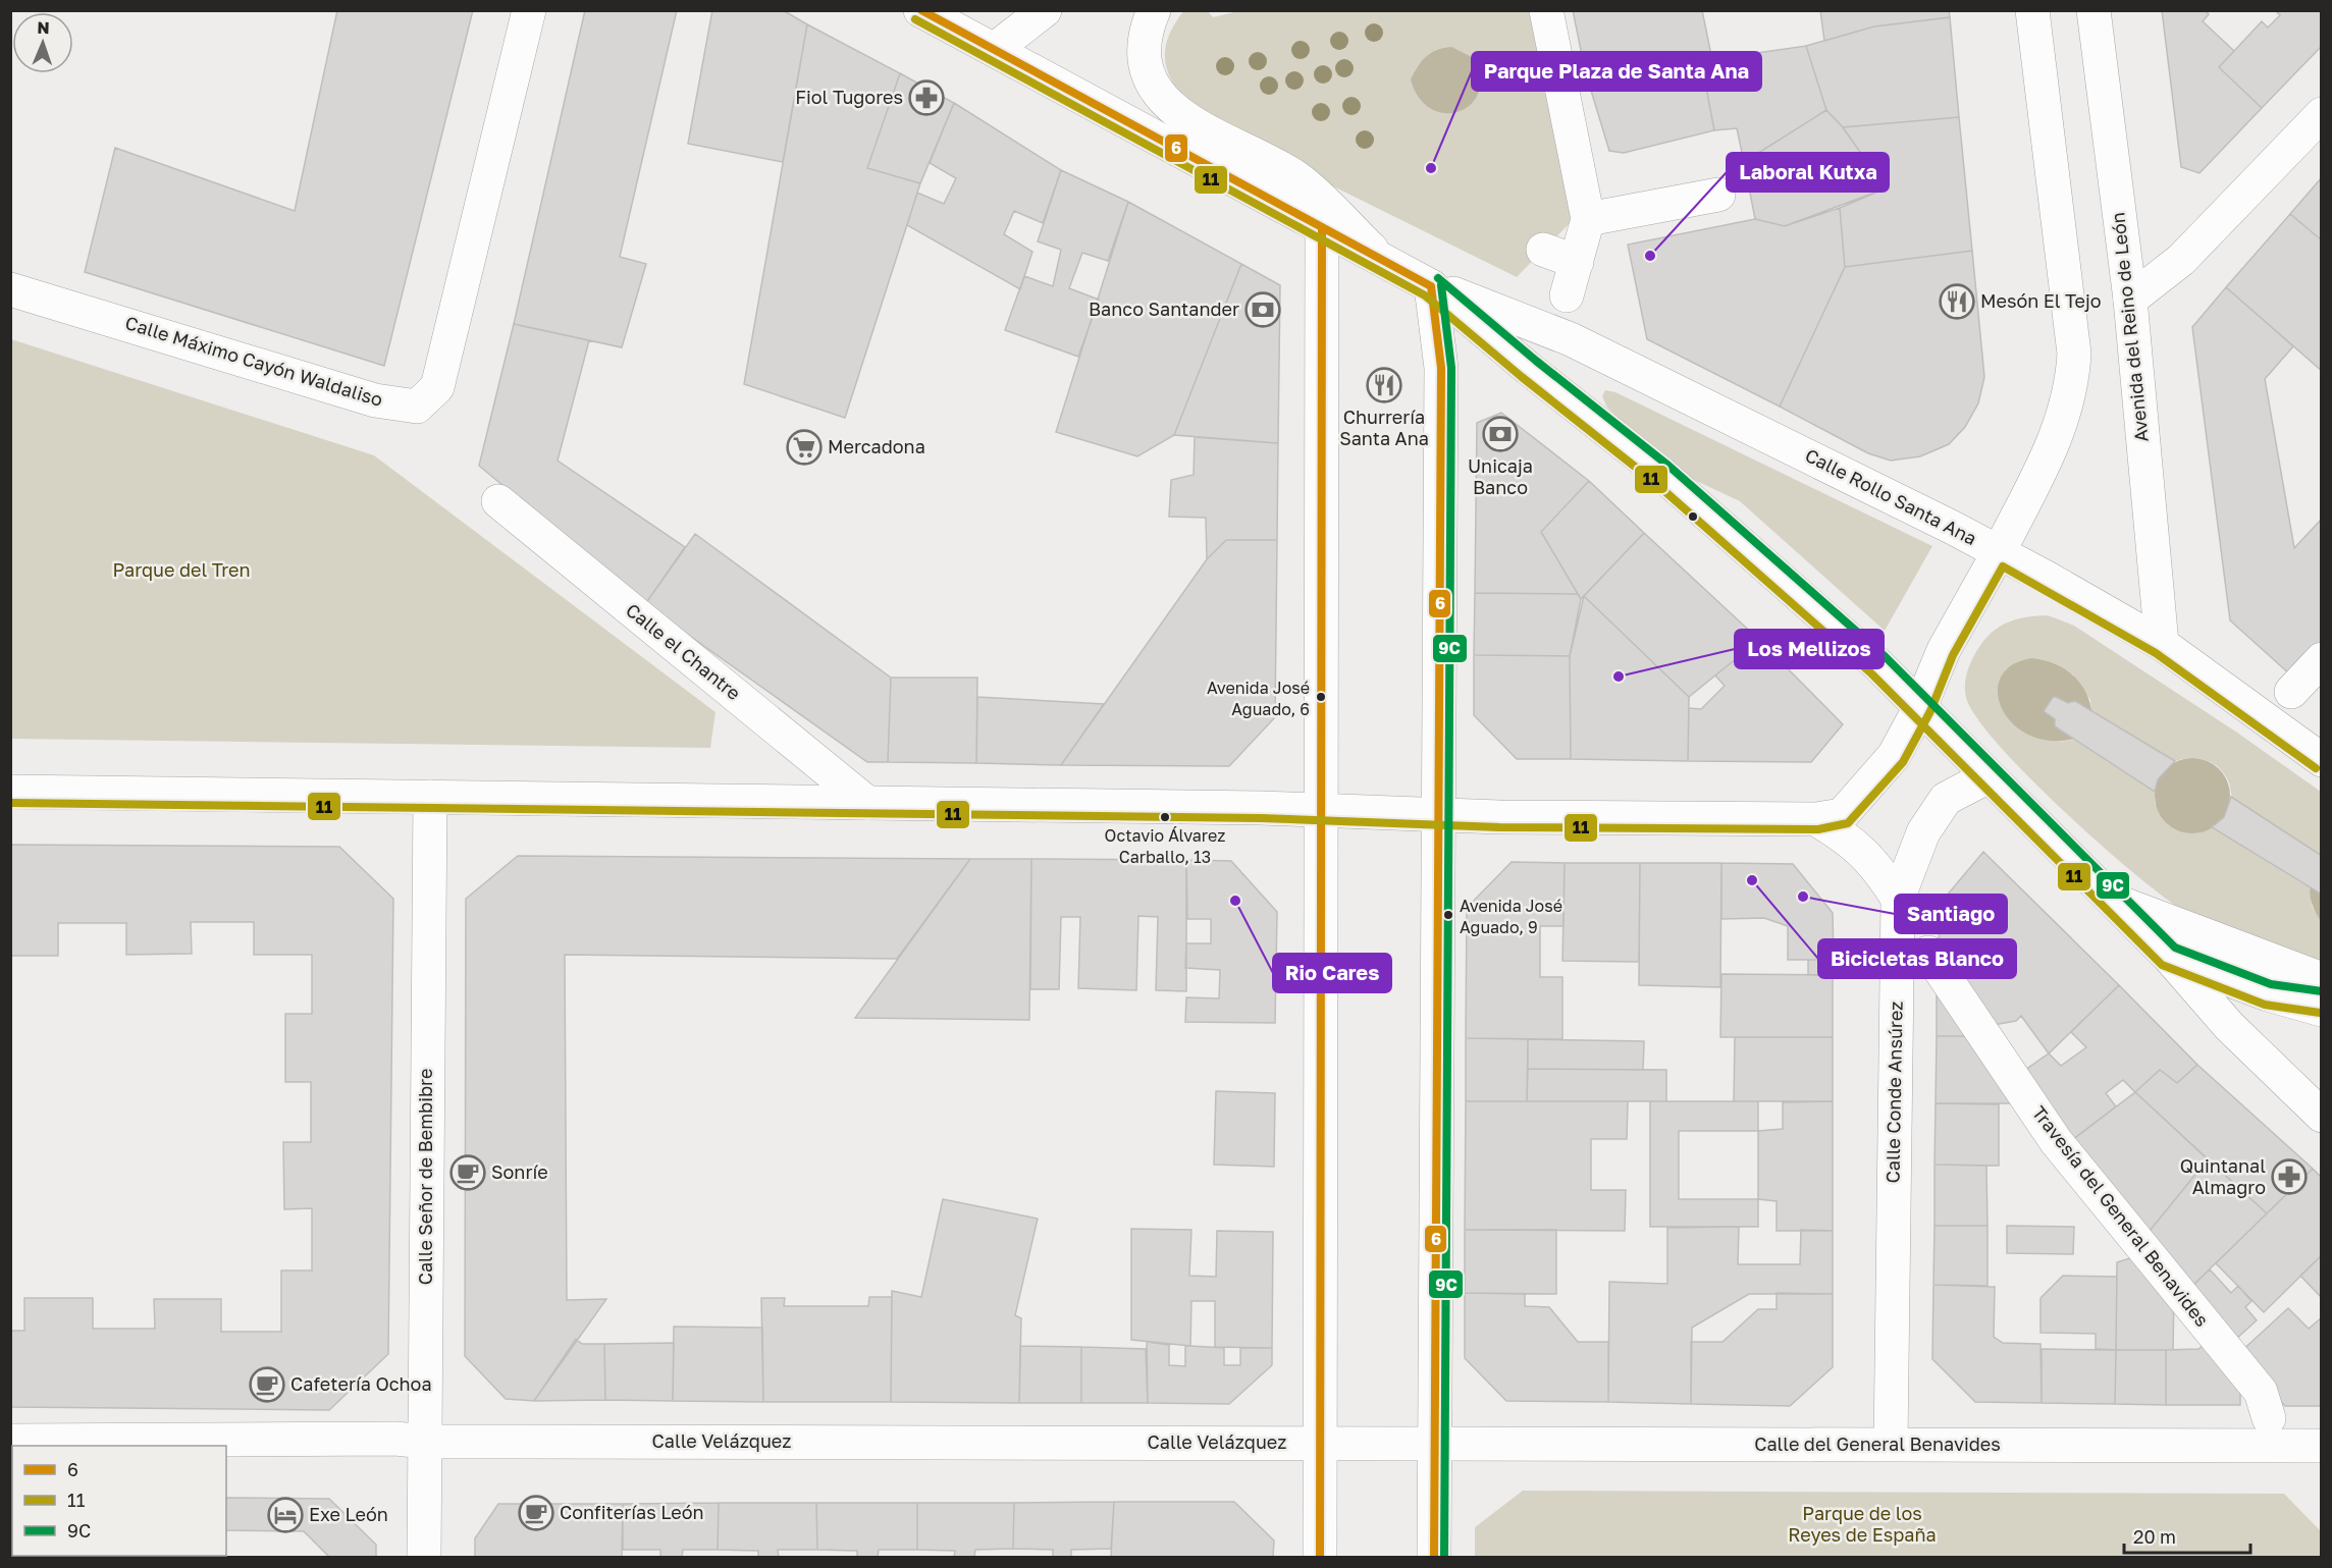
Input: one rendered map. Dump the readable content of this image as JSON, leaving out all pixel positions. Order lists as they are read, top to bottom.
{
  "streets": {
    "street": [
      "Avenida del Reino de León",
      "Calle Máximo Cayón Waldaliso",
      "Calle Rollo Santa Ana",
      "Calle el Chantre",
      "Calle Conde Ansúrez",
      "Calle Señor de Bembibre",
      "Travesía del General Benavides",
      "Calle Velázquez",
      "Calle del General Benavides"
    ]
  },
  "crossings": [
    ["Avenida del Reino de León", "Calle Rollo Santa Ana"],
    ["Calle Conde Ansúrez", "Calle del General Benavides"],
    ["Calle Señor de Bembibre", "Calle Velázquez"],
    ["Calle Velázquez", "Calle del General Benavides"]
  ],
  "parks": ["Parque del Tren", "Parque de los Reyes de España"],
  "places": {
    "pharmacy": ["Fiol Tugores", "Quintanal Almagro"],
    "other": [
      "Parque Plaza de Santa Ana",
      "Laboral Kutxa",
      "Los Mellizos",
      "Avenida José Aguado, 6",
      "Octavio Álvarez Carballo, 13",
      "Bicicletas Blanco",
      "Santiago",
      "Rio Cares",
      "Avenida José Aguado, 9"
    ],
    "restaurant": ["Mesón El Tejo", "Churrería Santa Ana"],
    "bank": ["Banco Santander", "Unicaja Banco"],
    "supermarket": ["Mercadona"],
    "cafe": ["Sonríe", "Cafetería Ochoa", "Confiterías León"],
    "hotel": ["Exe León"]
  },
  "lines": ["transit line 6", "transit line 11", "transit line 9C"],
  "legend": ["6", "11", "9C"],
  "scale_bar": "20 m",
  "north": "top"
}
